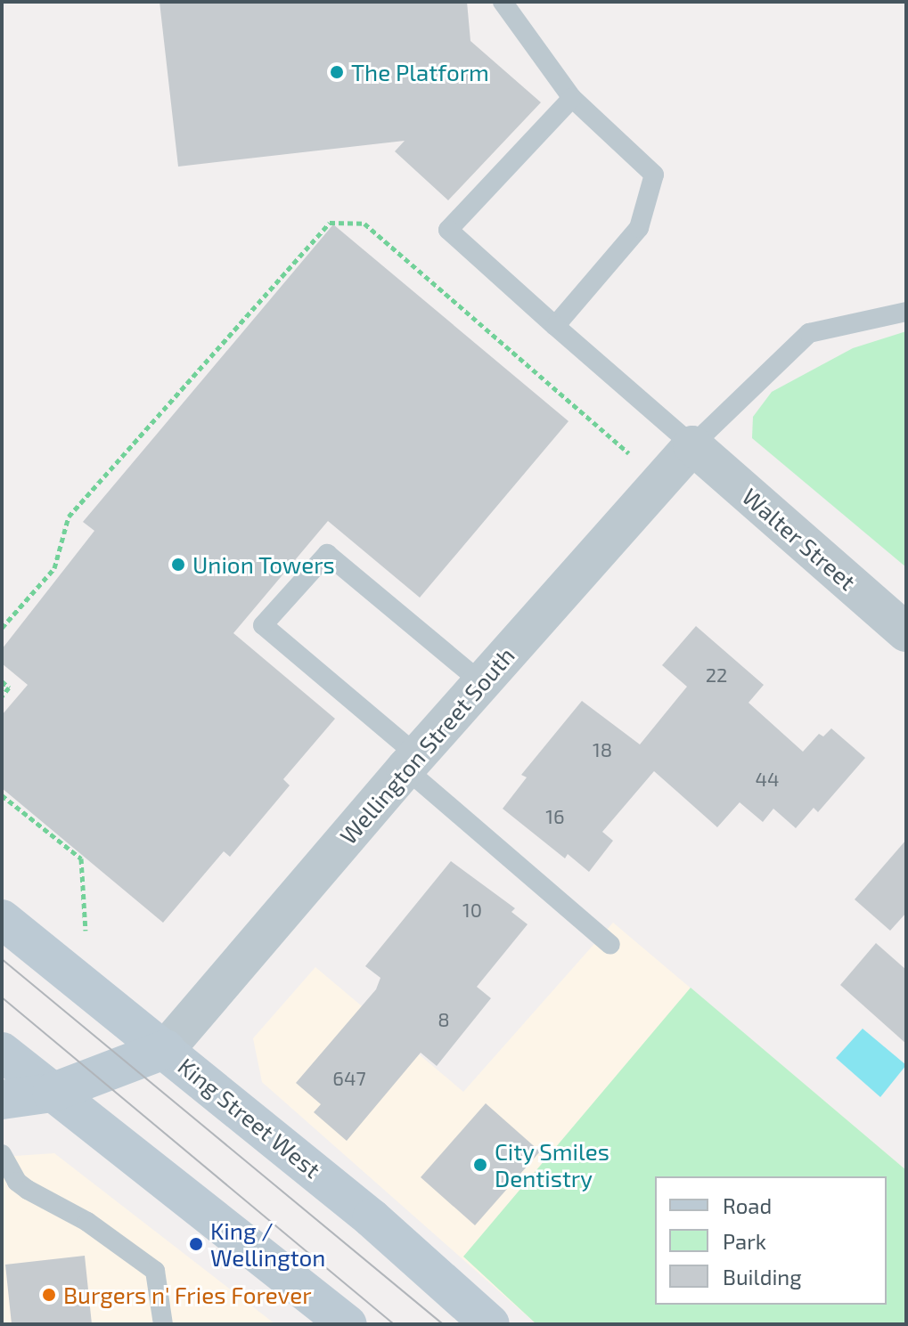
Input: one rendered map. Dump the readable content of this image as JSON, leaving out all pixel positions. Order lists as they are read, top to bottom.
{
  "streets": {
    "main road": ["King Street West"],
    "street": ["Walter Street", "Wellington Street South"]
  },
  "crossings": [
    ["Walter Street", "Wellington Street South"],
    ["Wellington Street South", "King Street West"]
  ],
  "places": [
    "The Platform",
    "Union Towers",
    "City Smiles Dentistry",
    "King / Wellington",
    "Burgers n' Fries Forever"
  ],
  "house_numbers": [
    "22",
    "18",
    "44",
    "16",
    "10",
    "8",
    "647"
  ],
  "legend": ["Road", "Park", "Building"]
}
